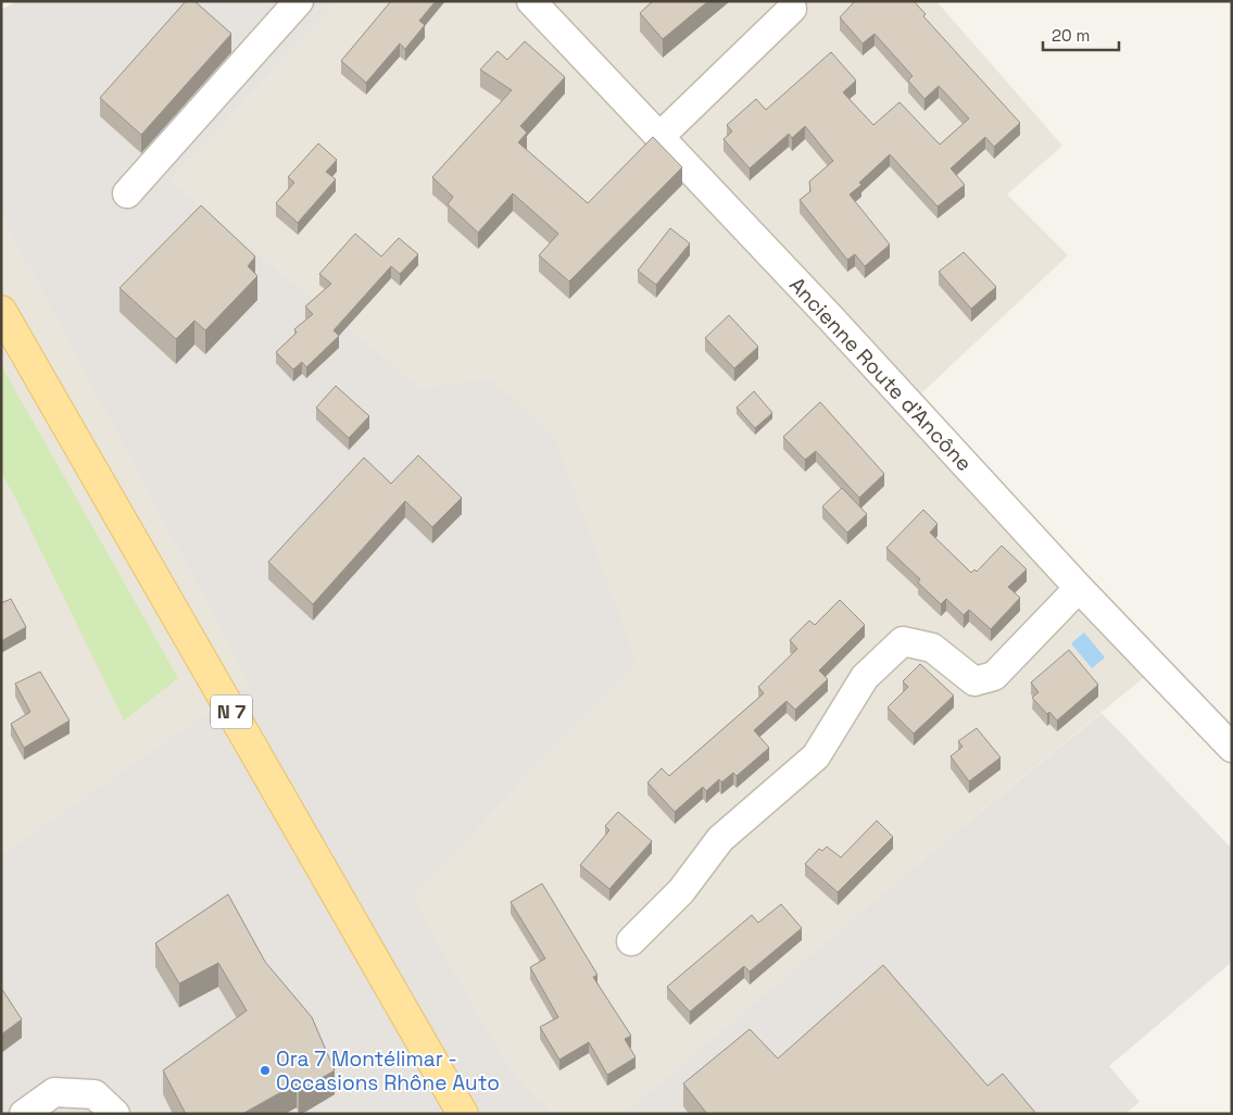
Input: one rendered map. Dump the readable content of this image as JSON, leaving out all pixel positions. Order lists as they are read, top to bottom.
{
  "streets": {
    "main road": ["N 7"],
    "street": ["Ancienne Route d'Ancône"]
  },
  "places": ["Ora 7 Montélimar - Occasions Rhône Auto"],
  "scale_bar": "20 m"
}
